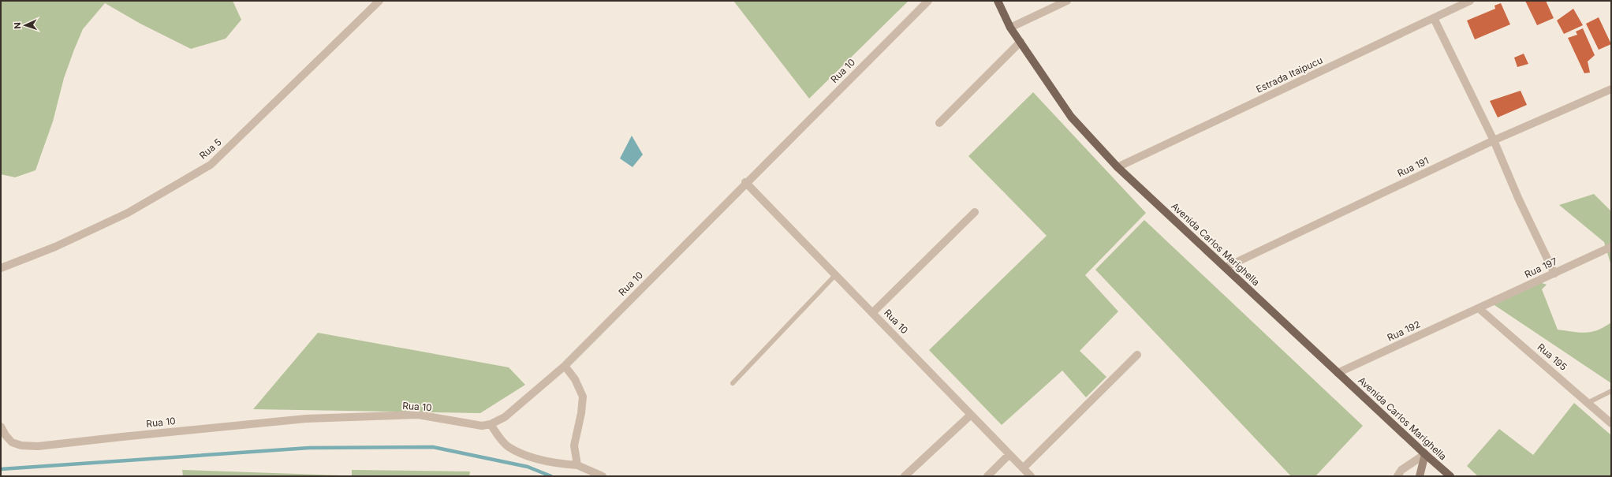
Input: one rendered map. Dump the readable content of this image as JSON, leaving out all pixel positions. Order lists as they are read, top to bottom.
{
  "streets": {
    "main road": ["Avenida Carlos Marighella"],
    "street": [
      "Rua 10",
      "Estrada Itaipucu",
      "Rua 5",
      "Rua 191",
      "Rua 197",
      "Rua 192",
      "Rua 195"
    ]
  },
  "crossings": [
    ["Estrada Itaipucu", "Avenida Carlos Marighella"],
    ["Rua 191", "Avenida Carlos Marighella"],
    ["Avenida Carlos Marighella", "Rua 192"],
    ["Rua 197", "Rua 192"],
    ["Rua 197", "Rua 195"],
    ["Rua 192", "Rua 195"]
  ],
  "north": "left"
}
